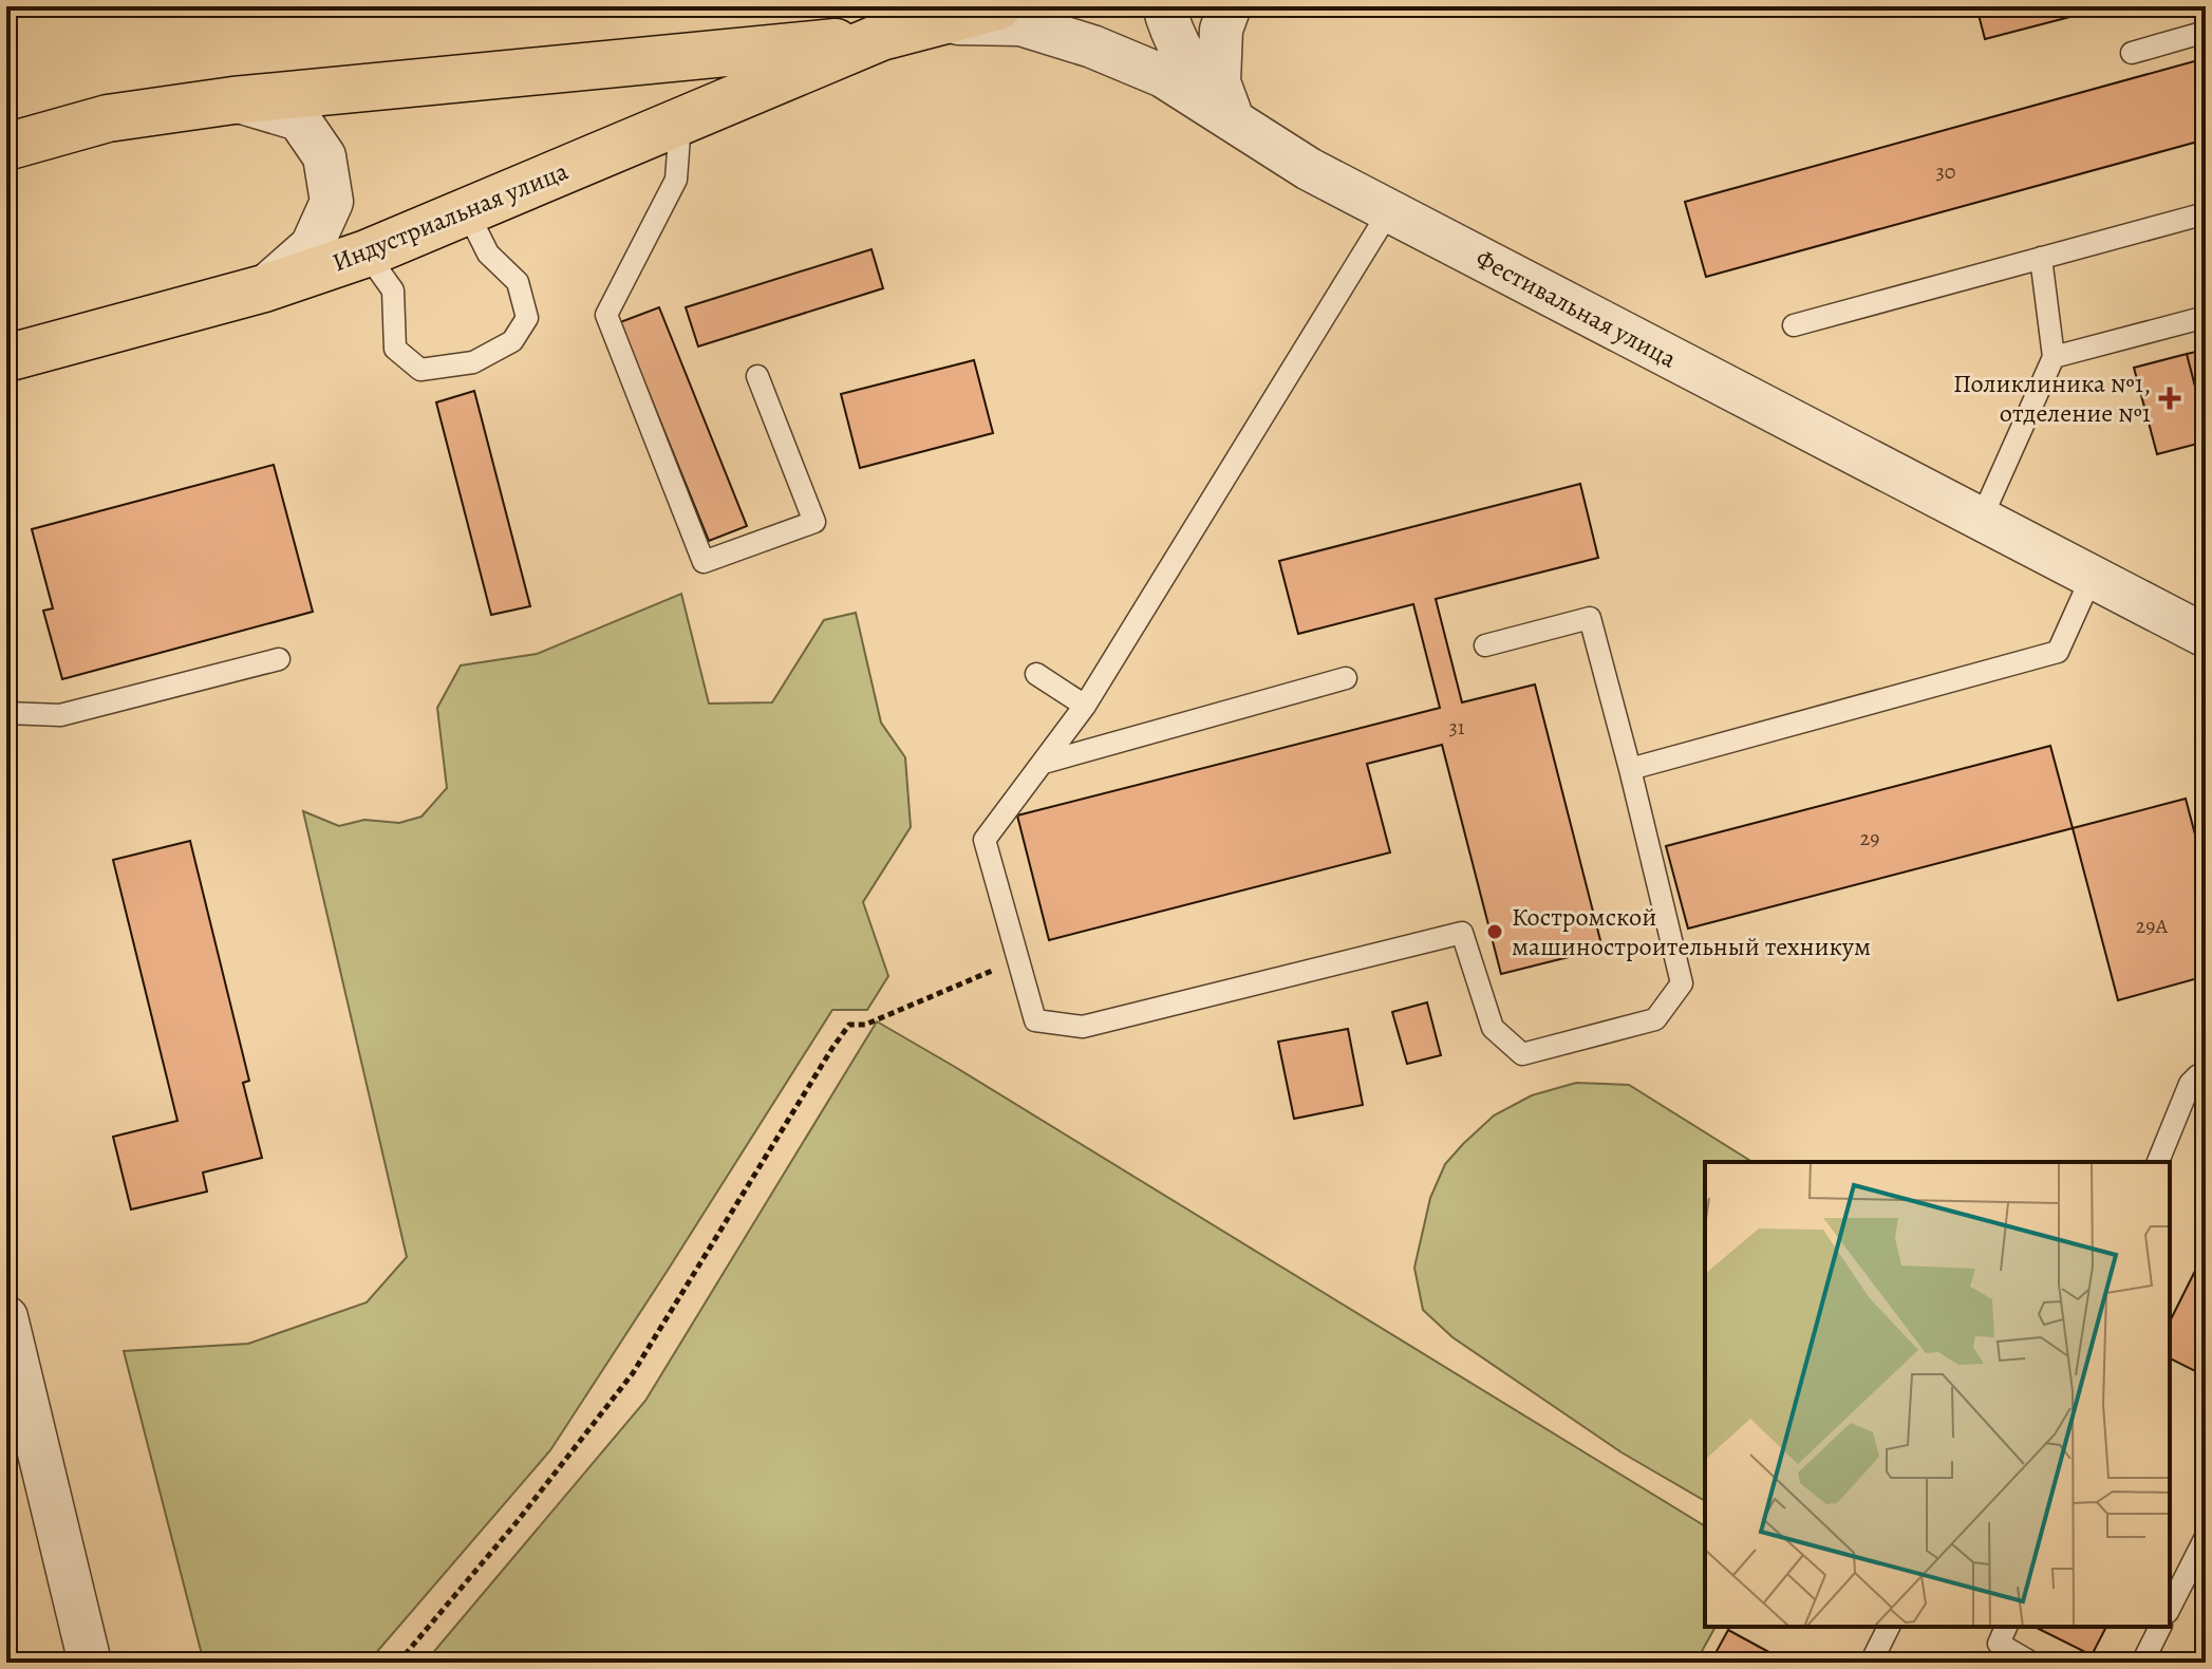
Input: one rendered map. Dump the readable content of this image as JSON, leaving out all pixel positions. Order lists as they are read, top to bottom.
{
  "streets": {
    "highway": ["Индустриальная улица"],
    "street": ["Фестивальная улица"]
  },
  "crossings": [
    ["Индустриальная улица", "Фестивальная улица"]
  ],
  "places": {
    "health": ["Поликлиника №1, отделение №1"],
    "other": ["Костромской машиностроительный техникум"]
  },
  "house_numbers": [
    "30",
    "31",
    "29",
    "29А"
  ]
}
